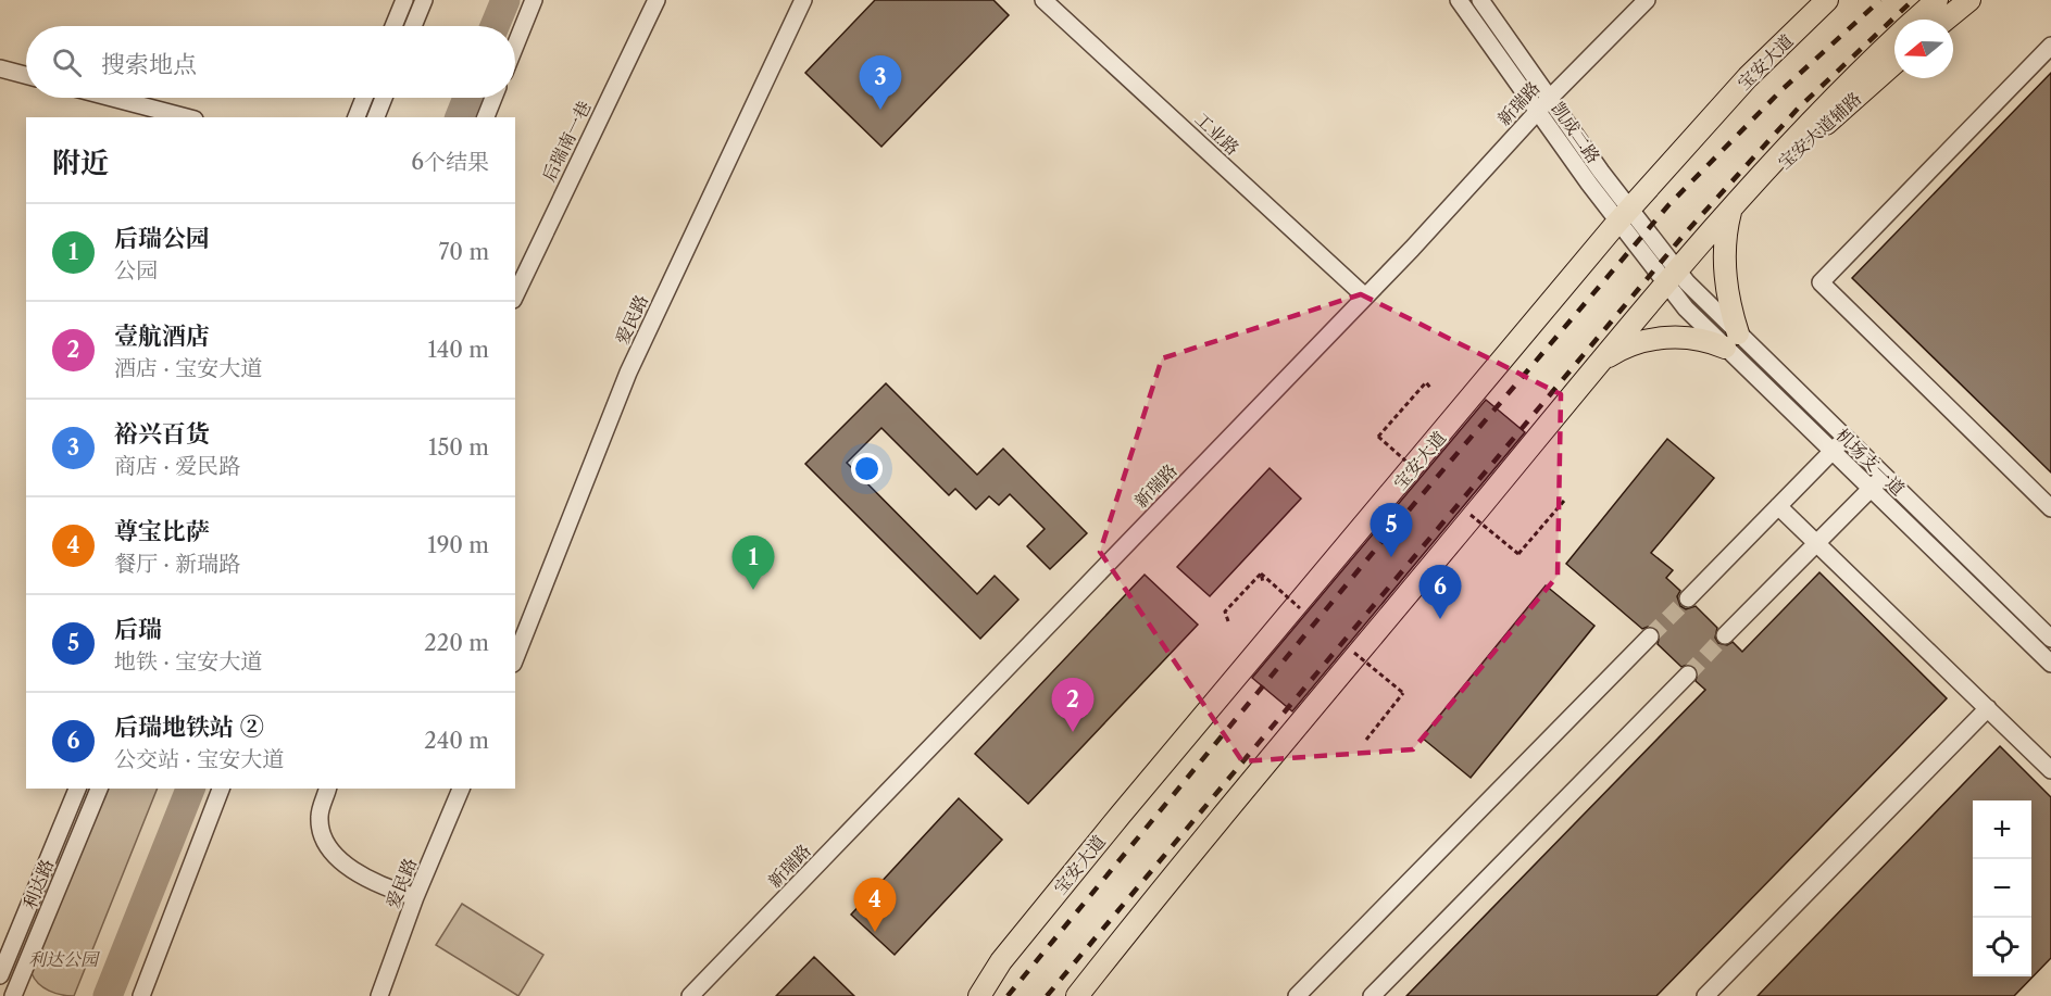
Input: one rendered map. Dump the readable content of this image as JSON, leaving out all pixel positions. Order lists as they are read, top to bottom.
{
  "streets": {
    "main road": ["宝安大道", "宝安大道辅路"],
    "street": [
      "新瑞路",
      "凯成二路",
      "工业路",
      "后瑞南一巷",
      "爱民路",
      "机场支一道",
      "利达路"
    ]
  },
  "crossings": [
    ["宝安大道", "凯成二路"],
    ["新瑞路", "凯成二路"],
    ["新瑞路", "工业路"],
    ["凯成二路", "机场支一道"]
  ],
  "parks": ["利达公园"],
  "north": "left",
  "page": {
    "search": "搜索地点",
    "pins": [
      "3",
      "5",
      "1",
      "6",
      "2",
      "4"
    ],
    "heading": ["附近", "6个结果"],
    "list": [
      {
        "mark": "1",
        "name": "后瑞公园",
        "note": "公园",
        "value": "70 m"
      },
      {
        "mark": "2",
        "name": "壹航酒店",
        "note": "酒店 · 宝安大道",
        "value": "140 m"
      },
      {
        "mark": "3",
        "name": "裕兴百货",
        "note": "商店 · 爱民路",
        "value": "150 m"
      },
      {
        "mark": "4",
        "name": "尊宝比萨",
        "note": "餐厅 · 新瑞路",
        "value": "190 m"
      },
      {
        "mark": "5",
        "name": "后瑞",
        "note": "地铁 · 宝安大道",
        "value": "220 m"
      },
      {
        "mark": "6",
        "name": "后瑞地铁站 ②",
        "note": "公交站 · 宝安大道",
        "value": "240 m"
      }
    ],
    "map_buttons": ["+", "−"]
  }
}
